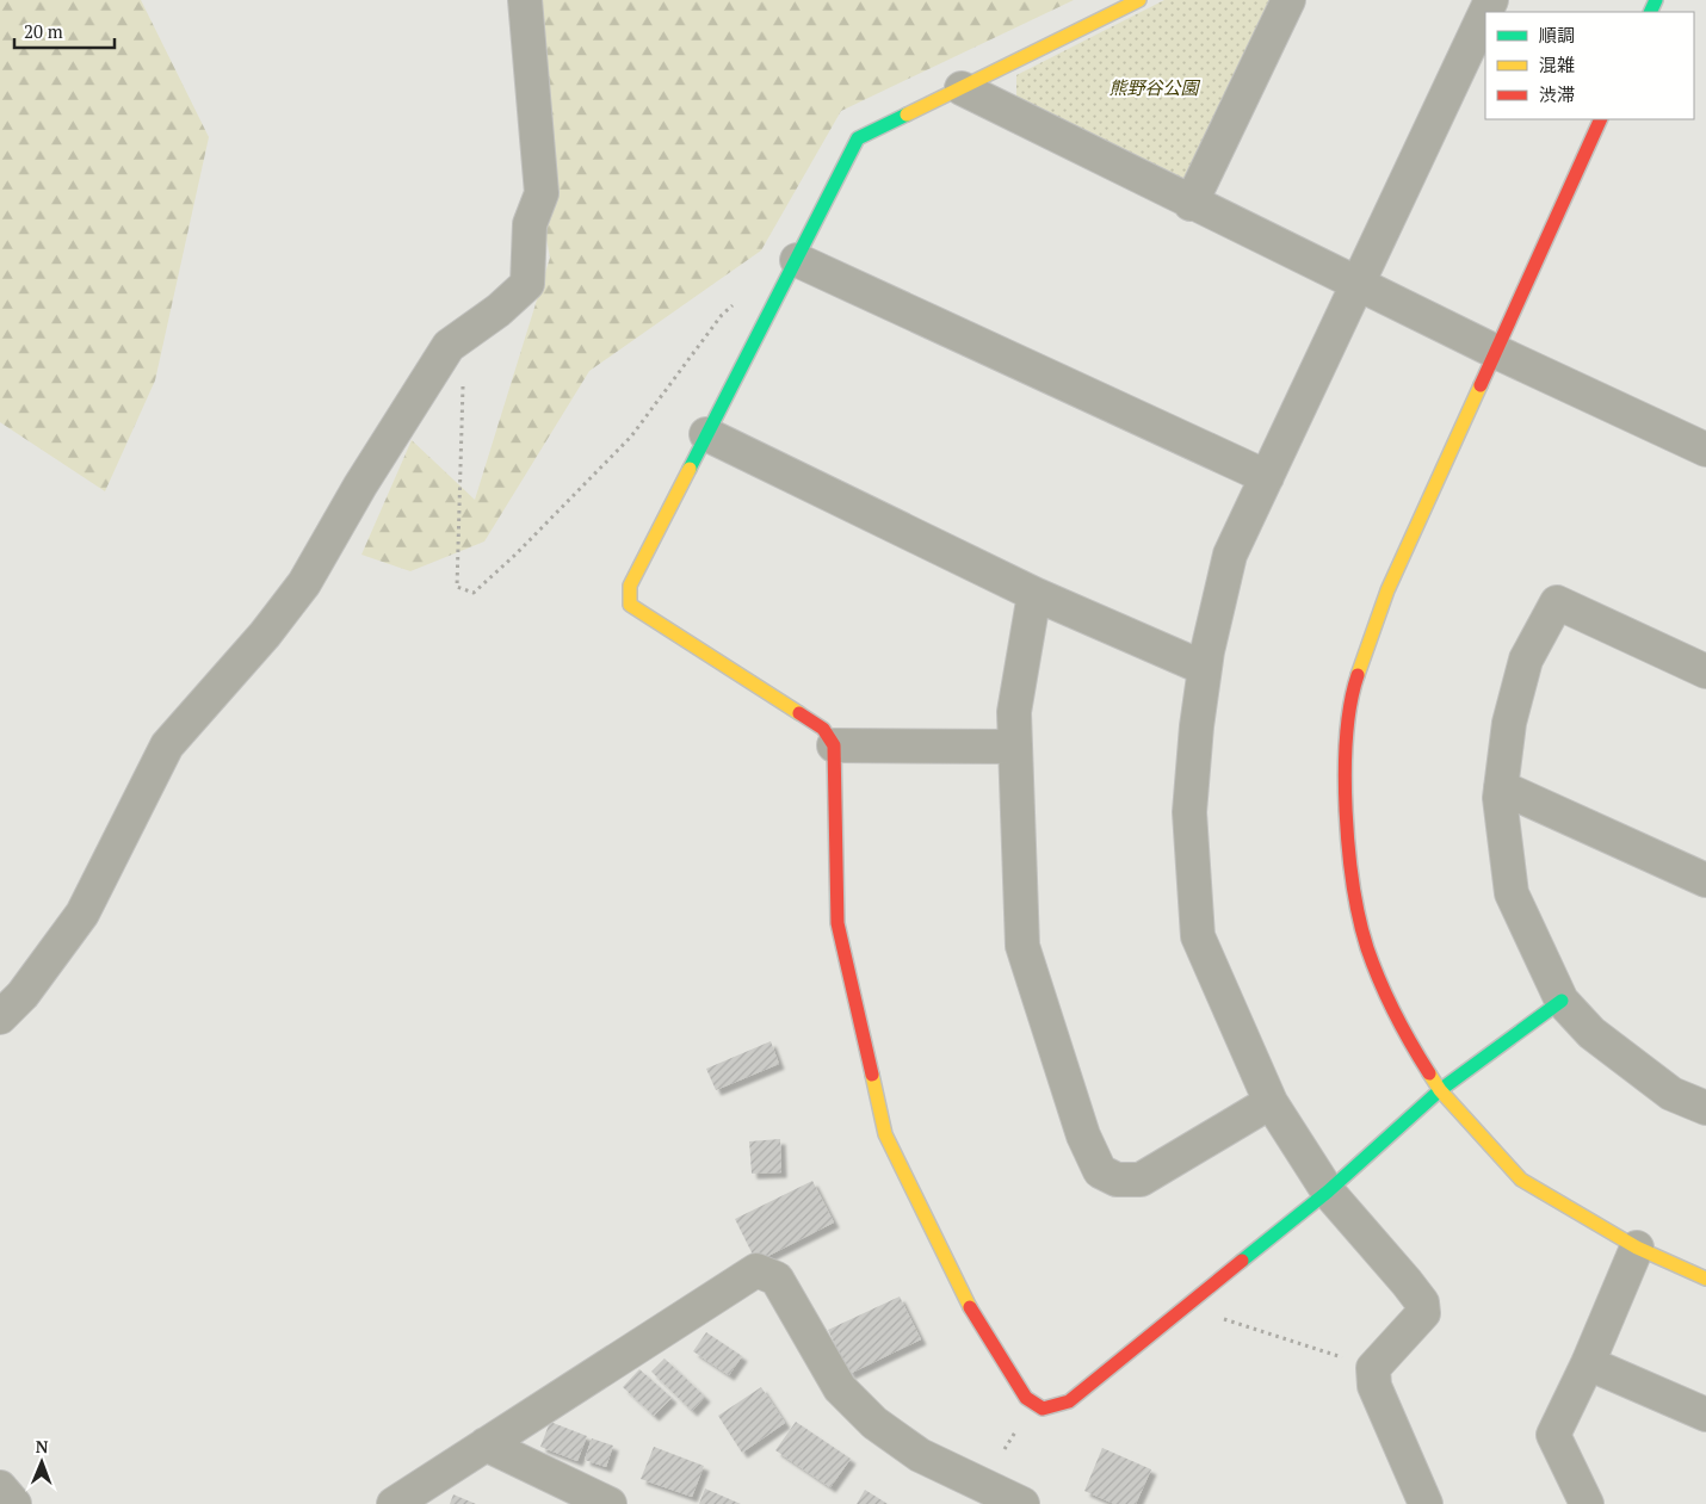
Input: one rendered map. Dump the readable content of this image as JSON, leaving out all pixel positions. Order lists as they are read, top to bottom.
{
  "parks": ["熊野谷公園"],
  "legend": ["順調", "混雑", "渋滞"],
  "scale_bar": "20 m",
  "north": "top"
}
